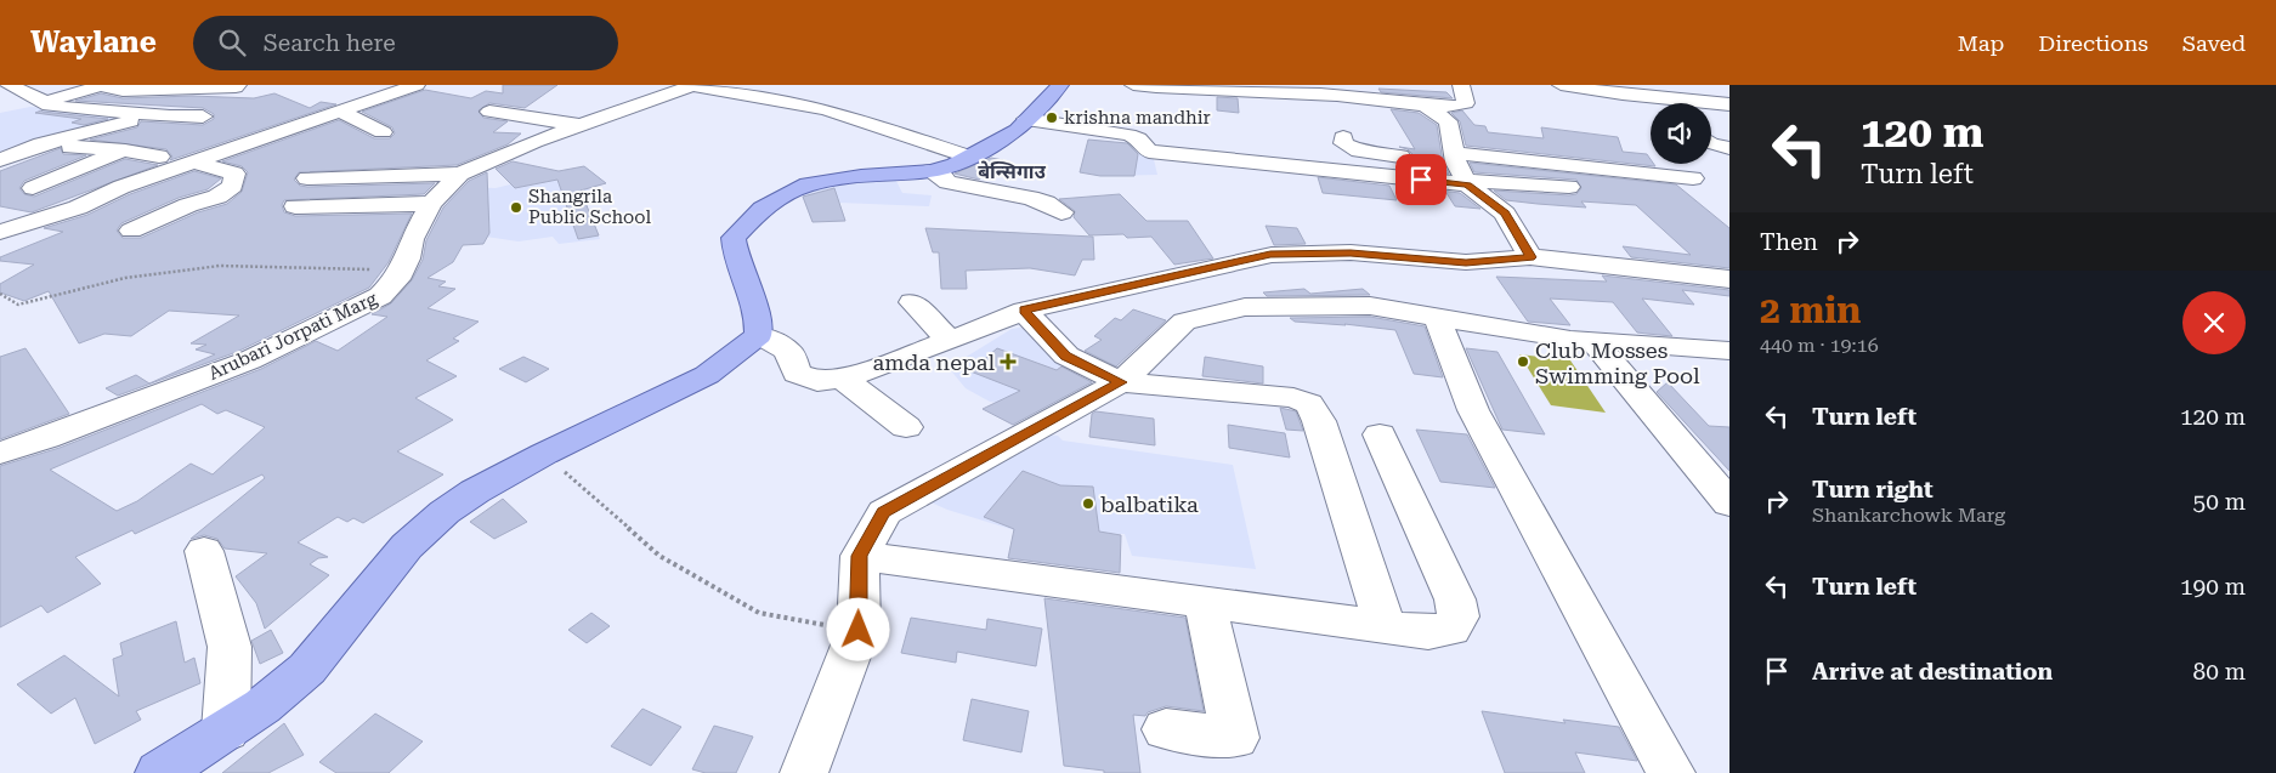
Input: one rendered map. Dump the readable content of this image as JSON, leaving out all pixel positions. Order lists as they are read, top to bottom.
{
  "streets": {
    "street": ["Arubari Jorpati Marg"]
  },
  "districts": ["बेन्सिगाउ"],
  "places": {
    "other": [
      "krishna mandhir",
      "Shangrila Public School",
      "Club Mosses Swimming Pool",
      "balbatika"
    ],
    "health": ["amda nepal"]
  },
  "page": {
    "header": "Waylane",
    "search": "Search here",
    "nav": ["Map", "Directions", "Saved"],
    "turn": ["120 m", "Turn left"],
    "then": "Then",
    "heading": ["2 min", "440 m · 19:16"],
    "list": [
      {
        "name": "Turn left",
        "value": "120 m"
      },
      {
        "name": "Turn right",
        "note": "Shankarchowk Marg",
        "value": "50 m"
      },
      {
        "name": "Turn left",
        "value": "190 m"
      },
      {
        "name": "Arrive at destination",
        "value": "80 m"
      }
    ]
  }
}
